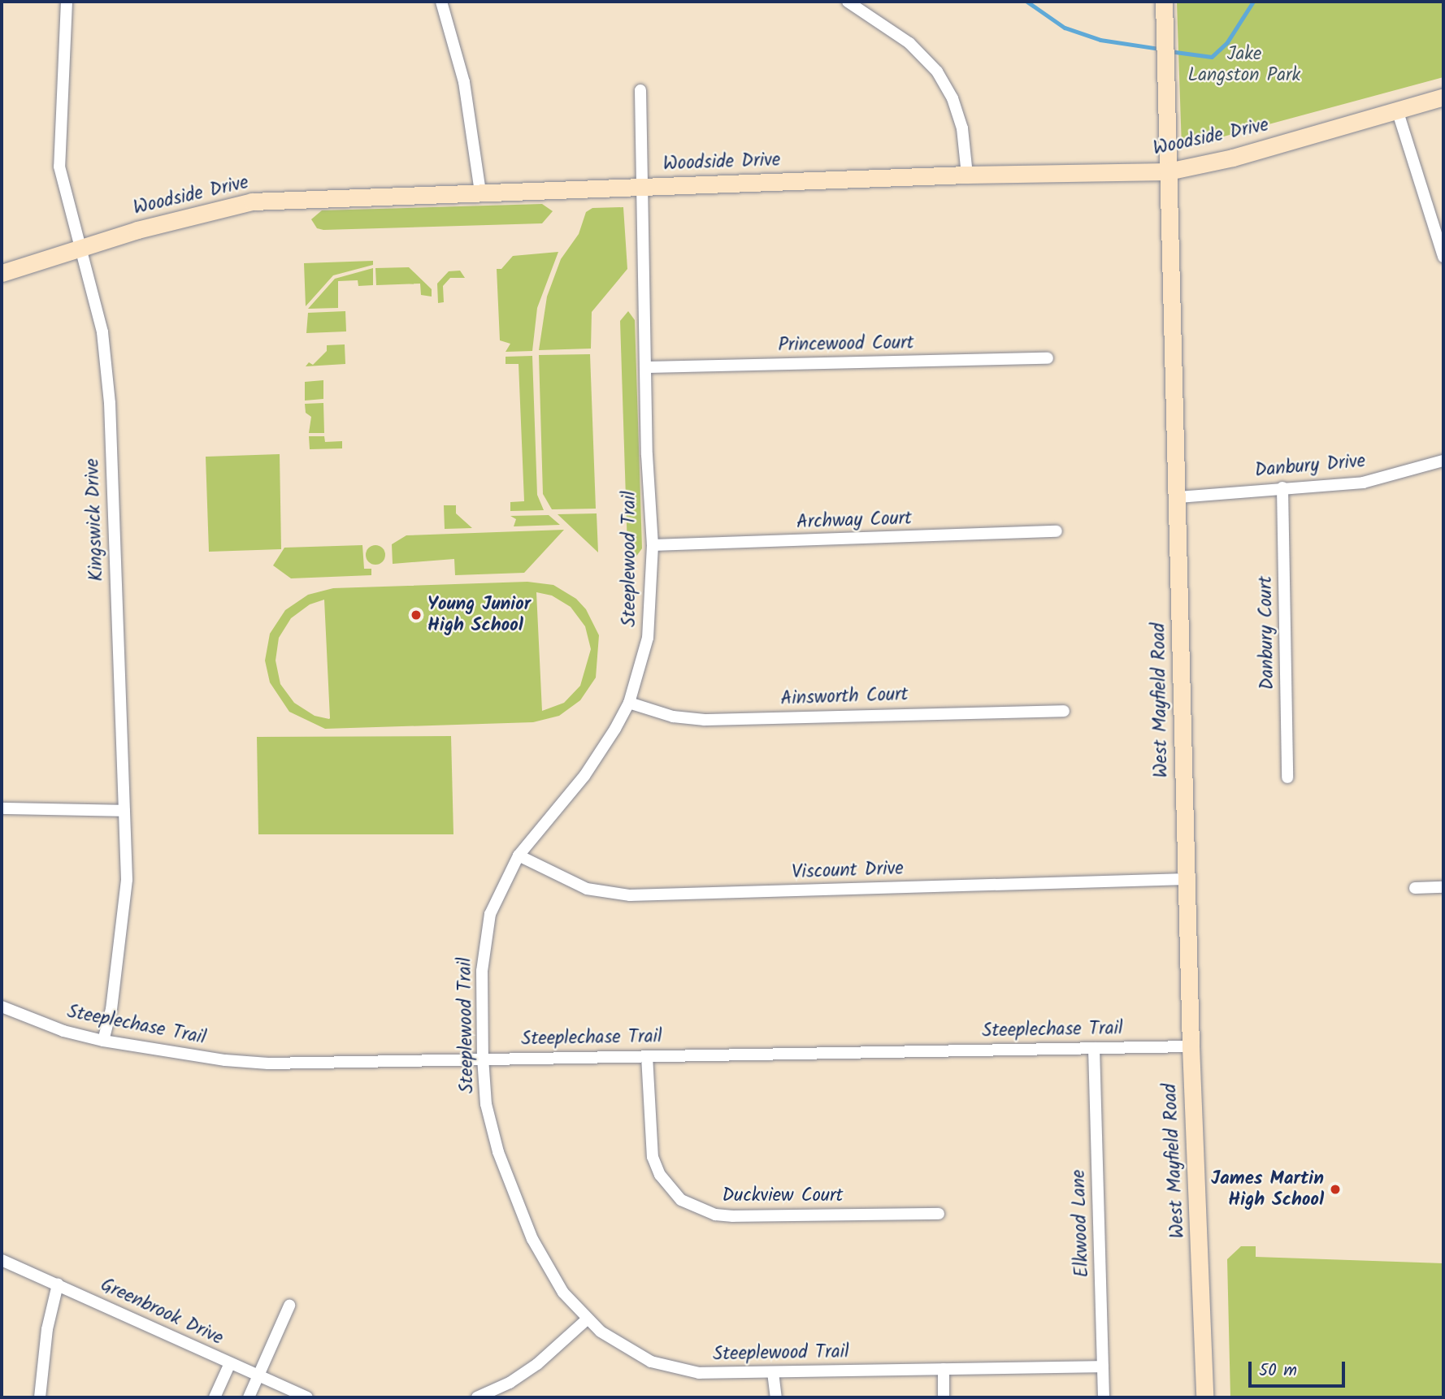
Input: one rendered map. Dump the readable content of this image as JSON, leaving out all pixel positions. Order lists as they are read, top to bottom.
{
  "streets": {
    "street": [
      "Woodside Drive",
      "Princewood Court",
      "Danbury Drive",
      "Kingswick Drive",
      "Archway Court",
      "Steeplewood Trail",
      "Danbury Court",
      "Ainsworth Court",
      "West Mayfield Road",
      "Viscount Drive",
      "Steeplechase Trail",
      "Duckview Court",
      "Elkwood Lane",
      "Greenbrook Drive"
    ]
  },
  "crossings": [
    ["Woodside Drive", "Kingswick Drive"],
    ["Woodside Drive", "Steeplewood Trail"],
    ["Woodside Drive", "West Mayfield Road"],
    ["Princewood Court", "Steeplewood Trail"],
    ["Danbury Drive", "Danbury Court"],
    ["Danbury Drive", "West Mayfield Road"],
    ["Kingswick Drive", "Steeplechase Trail"],
    ["Archway Court", "Steeplewood Trail"],
    ["Steeplewood Trail", "Ainsworth Court"],
    ["Steeplewood Trail", "Viscount Drive"],
    ["Steeplewood Trail", "Steeplechase Trail"],
    ["Steeplewood Trail", "Elkwood Lane"],
    ["West Mayfield Road", "Viscount Drive"],
    ["West Mayfield Road", "Steeplechase Trail"],
    ["Steeplechase Trail", "Duckview Court"],
    ["Steeplechase Trail", "Elkwood Lane"]
  ],
  "parks": ["Jake Langston Park"],
  "places": ["Young Junior High School", "James Martin High School"],
  "scale_bar": "50 m"
}
